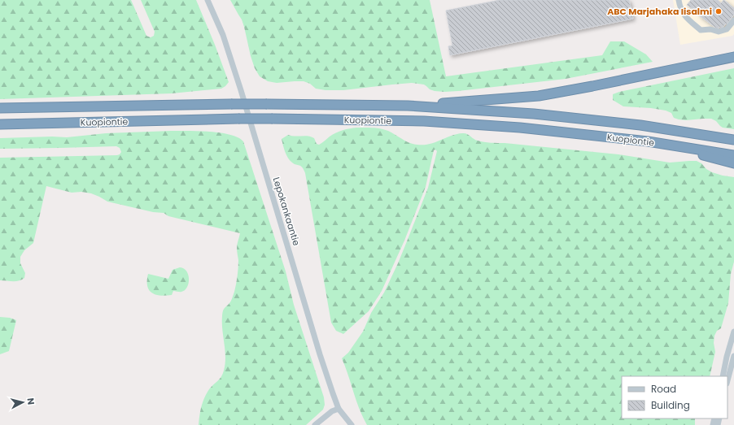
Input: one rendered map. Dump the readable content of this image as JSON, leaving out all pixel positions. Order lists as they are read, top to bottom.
{
  "streets": {
    "highway": ["Kuopiontie"],
    "street": ["Lepokankaantie"]
  },
  "places": ["ABC Marjahaka Iisalmi"],
  "legend": ["Road", "Building"],
  "north": "right"
}
